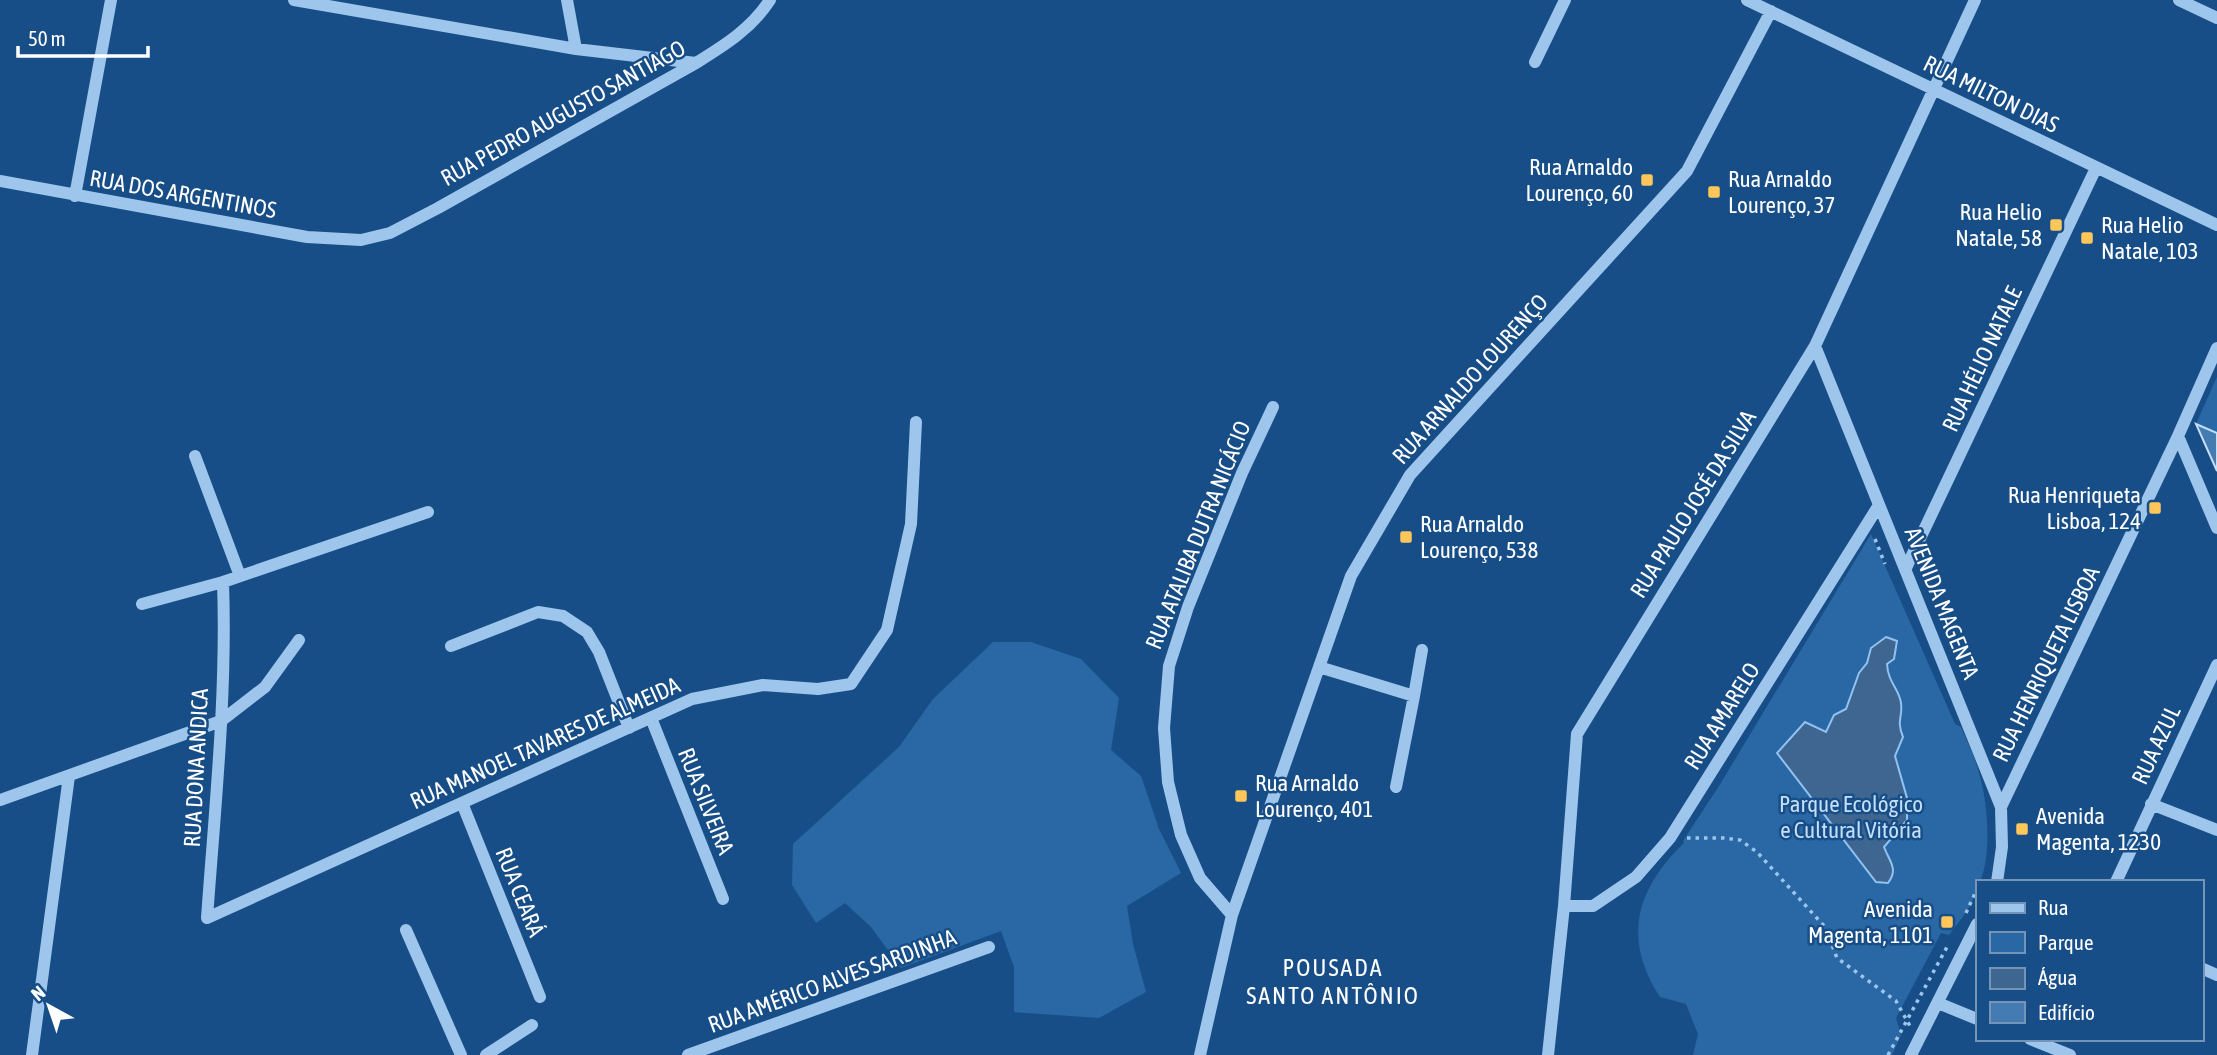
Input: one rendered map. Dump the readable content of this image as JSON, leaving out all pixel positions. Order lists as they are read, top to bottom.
{
  "streets": {
    "street": [
      "RUA MILTON DIAS",
      "RUA PEDRO AUGUSTO SANTIAGO",
      "RUA DOS ARGENTINOS",
      "RUA HÉLIO NATALE",
      "RUA ARNALDO LOURENÇO",
      "RUA PAULO JOSÉ DA SILVA",
      "RUA ATALIBA DUTRA NICÁCIO",
      "AVENIDA MAGENTA",
      "RUA HENRIQUETA LISBOA",
      "RUA AMARELO",
      "RUA MANOEL TAVARES DE ALMEIDA",
      "RUA AZUL",
      "RUA DONA ANDICA",
      "RUA SILVEIRA",
      "RUA CEARÁ",
      "RUA AMÉRICO ALVES SARDINHA"
    ]
  },
  "crossings": [
    ["RUA MILTON DIAS", "RUA HÉLIO NATALE"],
    ["RUA MILTON DIAS", "RUA ARNALDO LOURENÇO"],
    ["RUA MILTON DIAS", "RUA PAULO JOSÉ DA SILVA"],
    ["RUA PEDRO AUGUSTO SANTIAGO", "RUA DOS ARGENTINOS"],
    ["RUA HÉLIO NATALE", "AVENIDA MAGENTA"],
    ["RUA ARNALDO LOURENÇO", "RUA ATALIBA DUTRA NICÁCIO"],
    ["RUA PAULO JOSÉ DA SILVA", "AVENIDA MAGENTA"],
    ["RUA PAULO JOSÉ DA SILVA", "RUA AMARELO"],
    ["AVENIDA MAGENTA", "RUA HENRIQUETA LISBOA"],
    ["AVENIDA MAGENTA", "RUA AMARELO"],
    ["RUA MANOEL TAVARES DE ALMEIDA", "RUA DONA ANDICA"],
    ["RUA MANOEL TAVARES DE ALMEIDA", "RUA SILVEIRA"],
    ["RUA MANOEL TAVARES DE ALMEIDA", "RUA CEARÁ"]
  ],
  "districts": ["POUSADA SANTO ANTÔNIO"],
  "parks": ["Parque Ecológico e Cultural Vitória"],
  "places": {
    "transit": [
      "Rua Arnaldo Lourenço, 60",
      "Rua Arnaldo Lourenço, 37",
      "Rua Helio Natale, 58",
      "Rua Helio Natale, 103",
      "Rua Henriqueta Lisboa, 124",
      "Rua Arnaldo Lourenço, 538",
      "Rua Arnaldo Lourenço, 401",
      "Avenida Magenta, 1230",
      "Avenida Magenta, 1101"
    ]
  },
  "legend": [
    "Rua",
    "Parque",
    "Água",
    "Edifício"
  ],
  "scale_bar": "50 m",
  "north": "top left"
}
